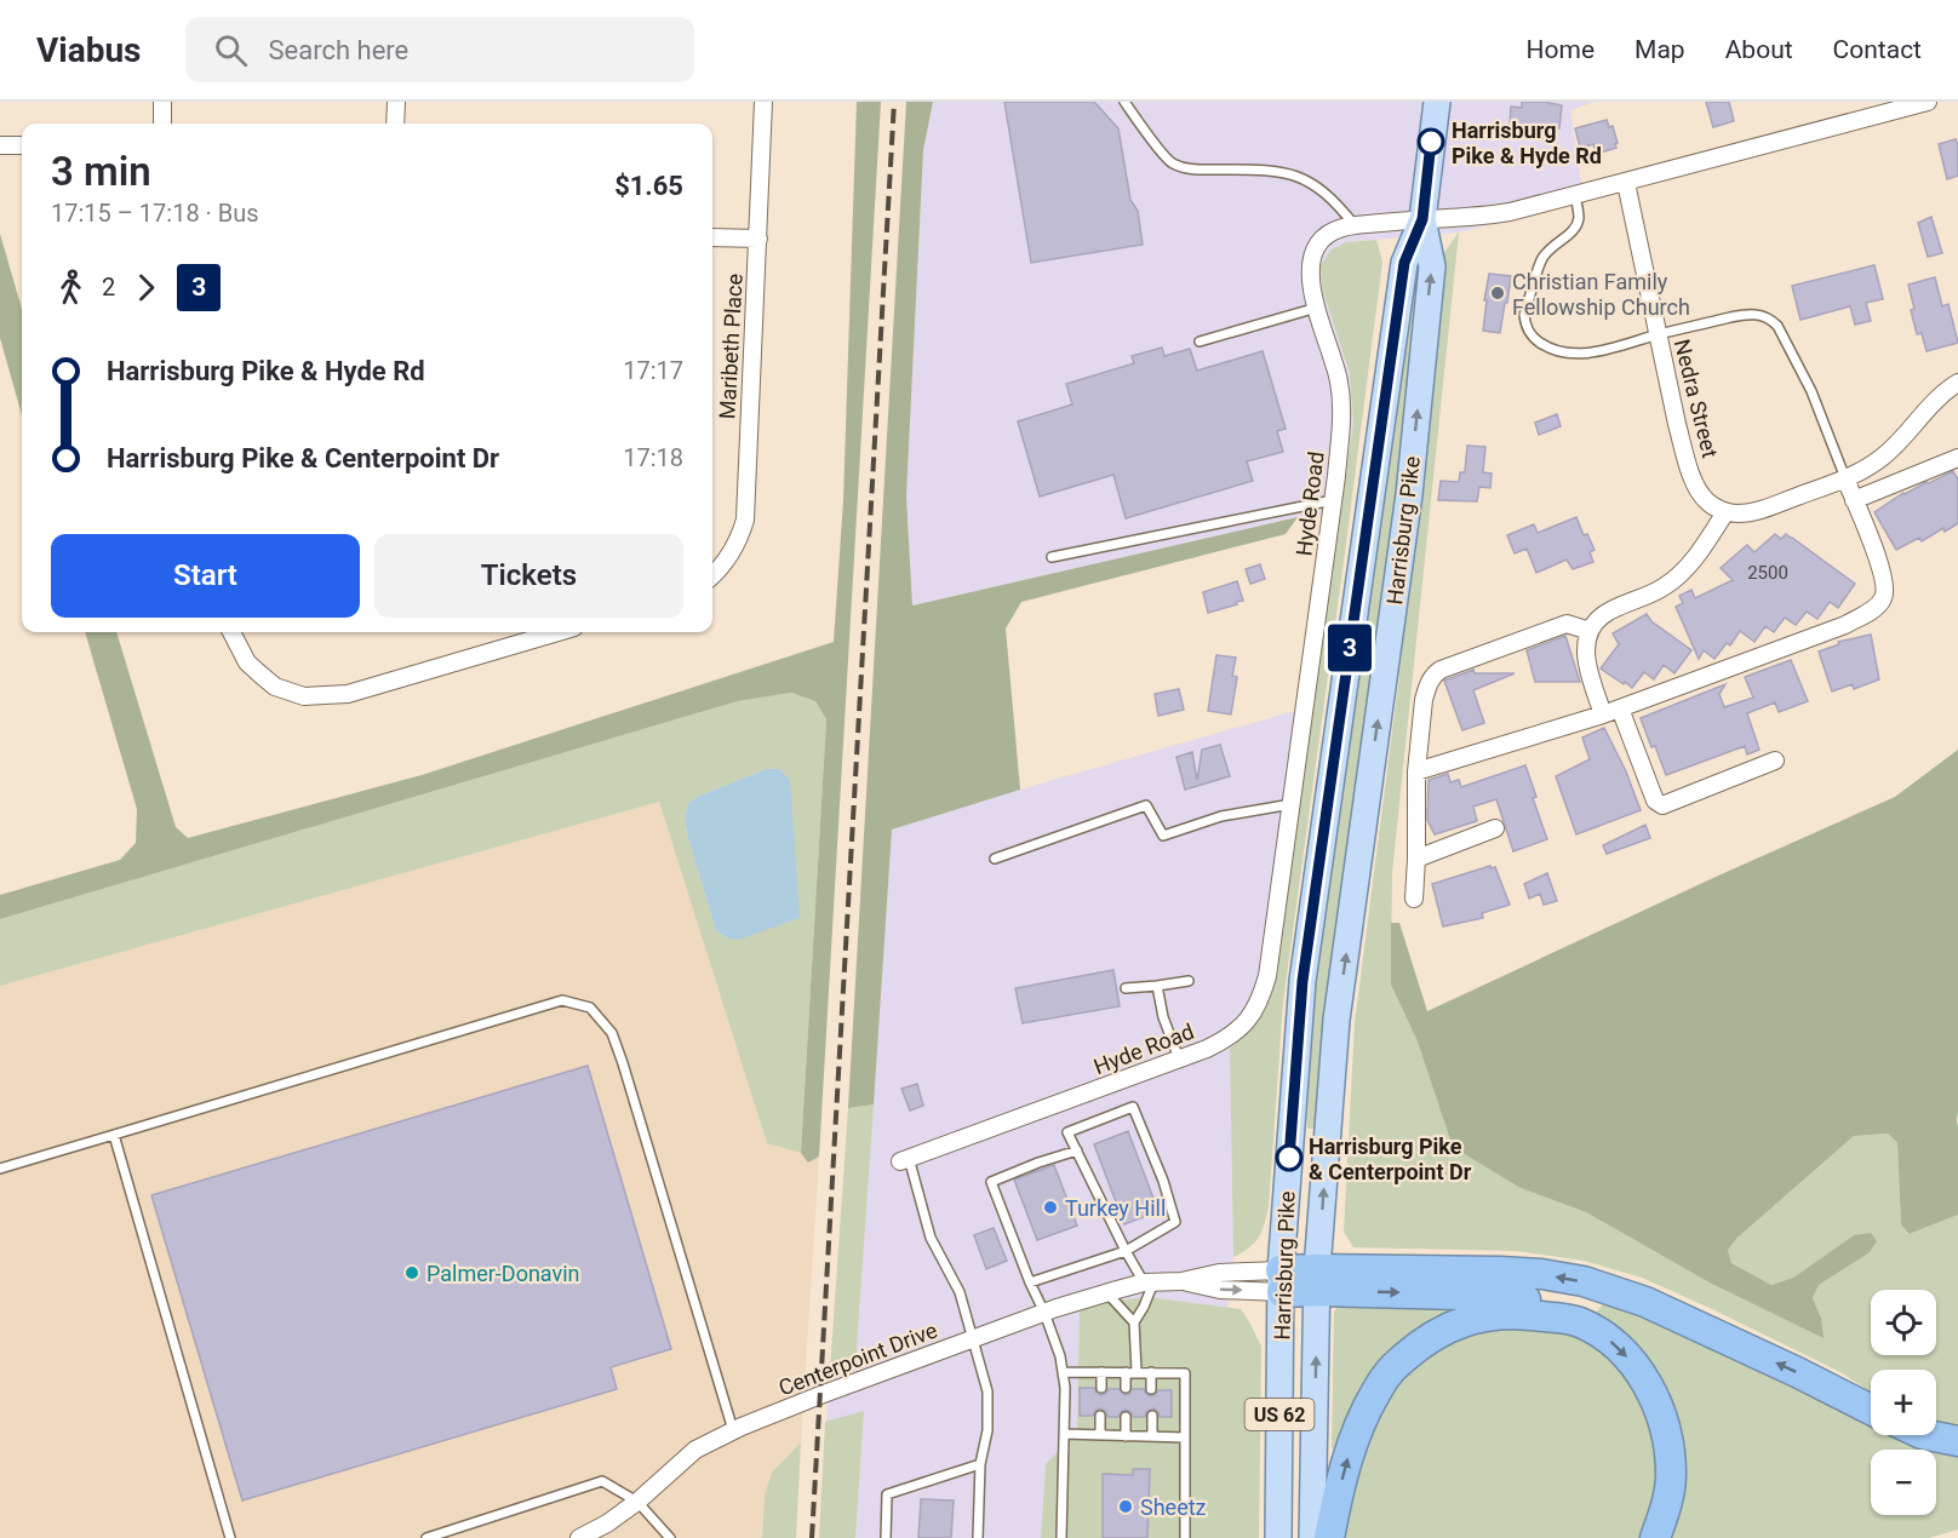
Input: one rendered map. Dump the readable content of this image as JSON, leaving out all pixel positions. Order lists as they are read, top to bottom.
{
  "streets": {
    "main road": ["Harrisburg Pike", "US 62"],
    "street": [
      "Maribeth Place",
      "Nedra Street",
      "Hyde Road",
      "Centerpoint Drive"
    ]
  },
  "crossings": [
    ["Nedra Street", "Hyde Road"],
    ["Hyde Road", "Harrisburg Pike"],
    ["Harrisburg Pike", "Centerpoint Drive"]
  ],
  "places": [
    "Harrisburg Pike & Hyde Rd",
    "Christian Family Fellowship Church",
    "Harrisburg Pike & Centerpoint Dr",
    "Turkey Hill",
    "Palmer-Donavin",
    "Sheetz"
  ],
  "lines": ["bus line 3"],
  "house_numbers": ["2500"],
  "page": {
    "header": "Viabus",
    "search": "Search here",
    "nav": [
      "Home",
      "Map",
      "About",
      "Contact"
    ],
    "on_map": "3",
    "heading": ["3 min", "17:15 – 17:18 · Bus", "$1.65"],
    "legs": ["2", "3"],
    "list": [
      {
        "name": "Harrisburg Pike & Hyde Rd",
        "value": "17:17"
      },
      {
        "name": "Harrisburg Pike & Centerpoint Dr",
        "value": "17:18"
      }
    ],
    "buttons": ["Start", "Tickets"],
    "map_buttons": ["+", "−"]
  }
}
